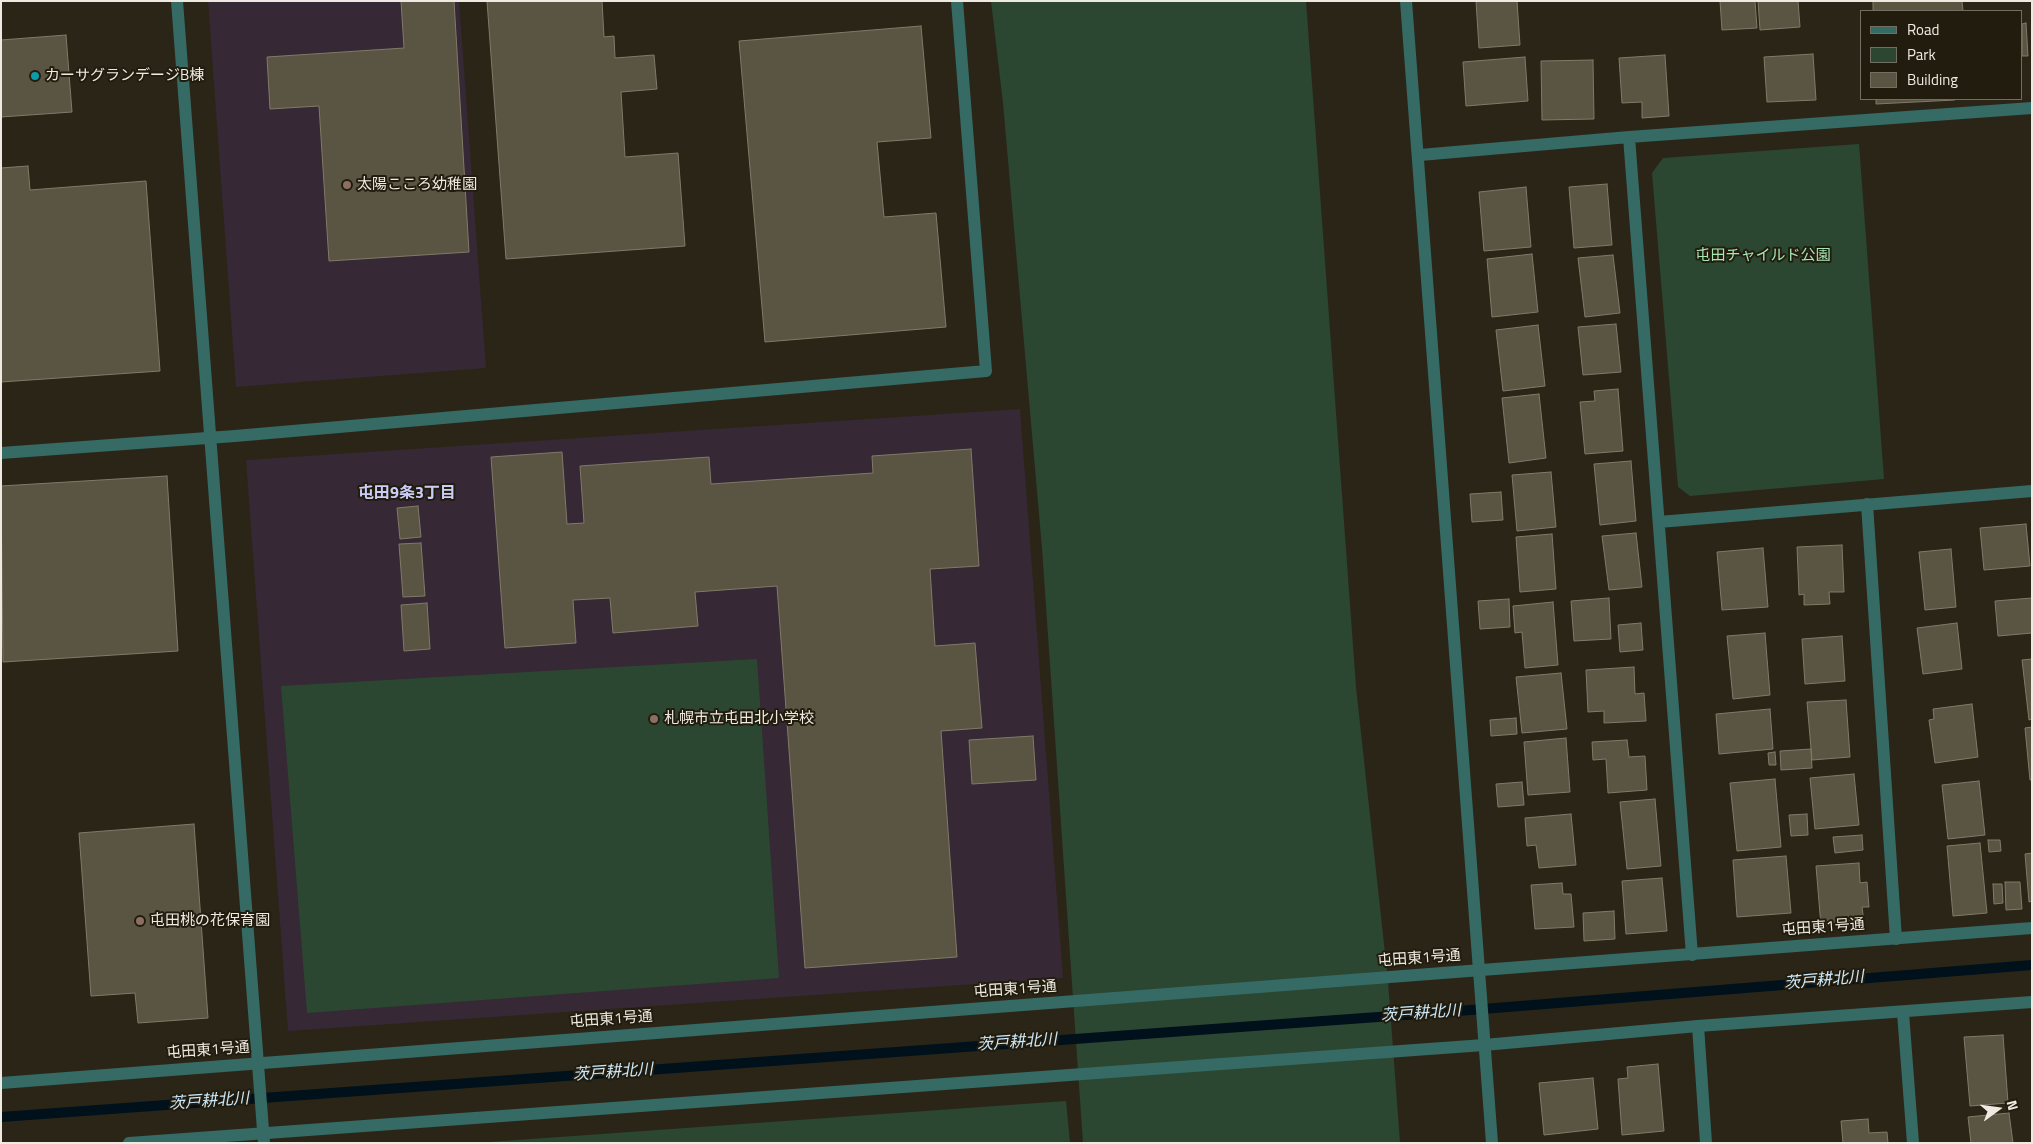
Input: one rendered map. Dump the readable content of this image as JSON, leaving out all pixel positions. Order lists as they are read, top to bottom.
{
  "streets": {
    "street": ["屯田東1号通"]
  },
  "districts": ["屯田9条3丁目"],
  "water": ["茨戸耕北川"],
  "parks": ["屯田チャイルド公園"],
  "places": [
    "カーサグランデージB棟",
    "太陽こころ幼稚園",
    "札幌市立屯田北小学校",
    "屯田桃の花保育園"
  ],
  "legend": ["Road", "Park", "Building"],
  "north": "right"
}
